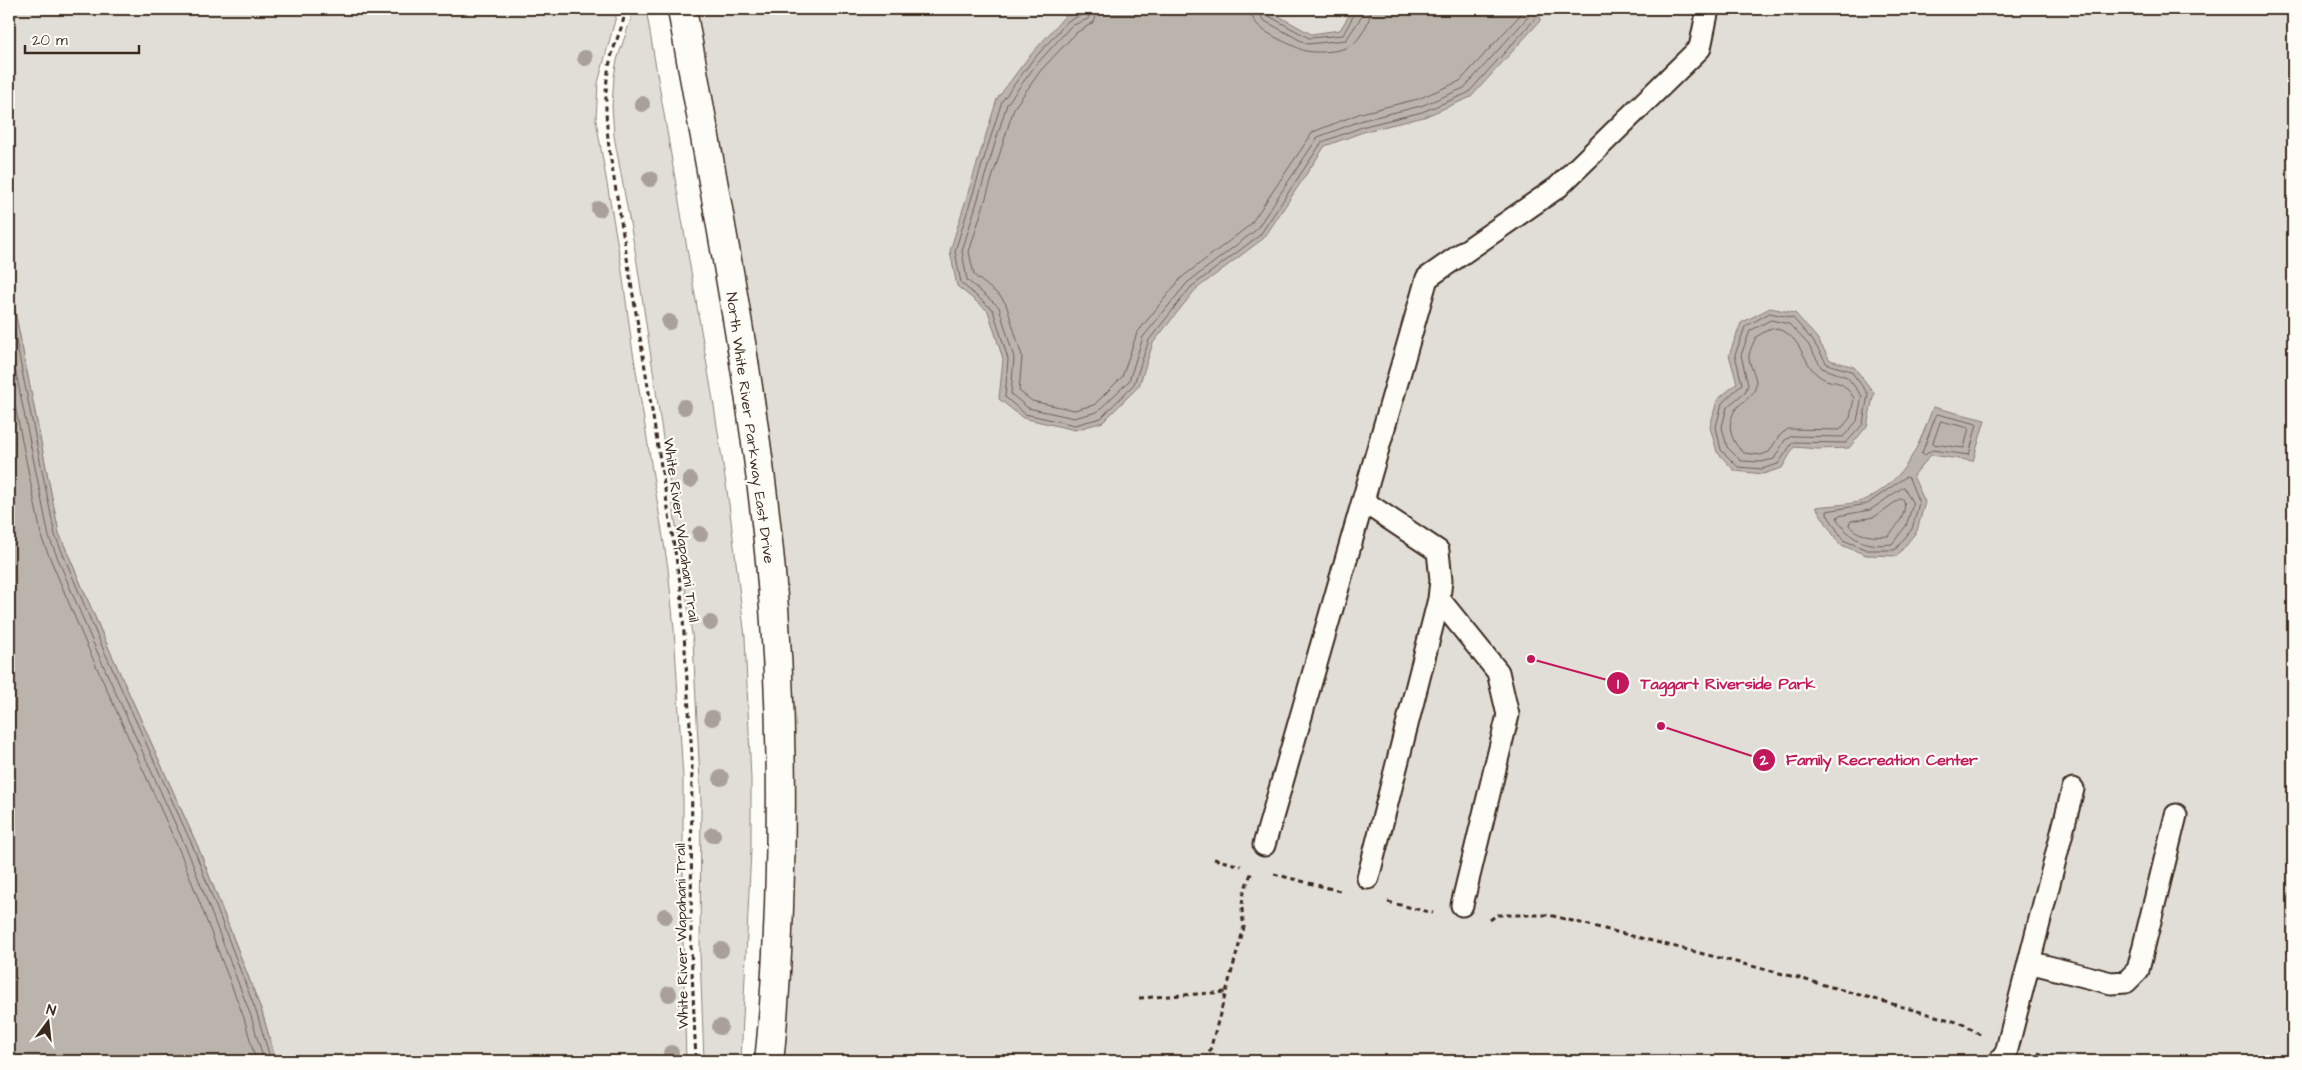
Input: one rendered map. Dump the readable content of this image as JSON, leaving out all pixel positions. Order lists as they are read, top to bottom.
{
  "streets": {
    "street": ["North White River Parkway East Drive"],
    "path": ["White River Wapahani Trail"]
  },
  "places": ["Taggart Riverside Park", "Family Recreation Center"],
  "scale_bar": "20 m",
  "north": "top"
}
